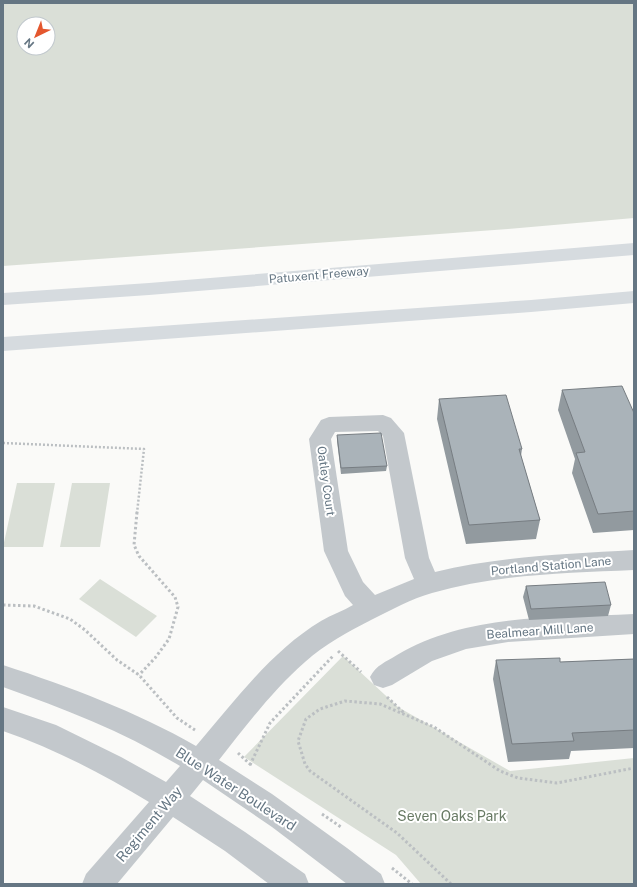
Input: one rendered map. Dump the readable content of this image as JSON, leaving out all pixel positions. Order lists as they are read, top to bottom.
{
  "streets": {
    "highway": ["Patuxent Freeway"],
    "street": [
      "Oatley Court",
      "Portland Station Lane",
      "Bealmear Mill Lane",
      "Blue Water Boulevard",
      "Regiment Way"
    ]
  },
  "crossings": [
    ["Oatley Court", "Portland Station Lane"],
    ["Portland Station Lane", "Blue Water Boulevard"],
    ["Portland Station Lane", "Regiment Way"],
    ["Blue Water Boulevard", "Regiment Way"]
  ],
  "parks": ["Seven Oaks Park"],
  "north": "bottom left"
}
